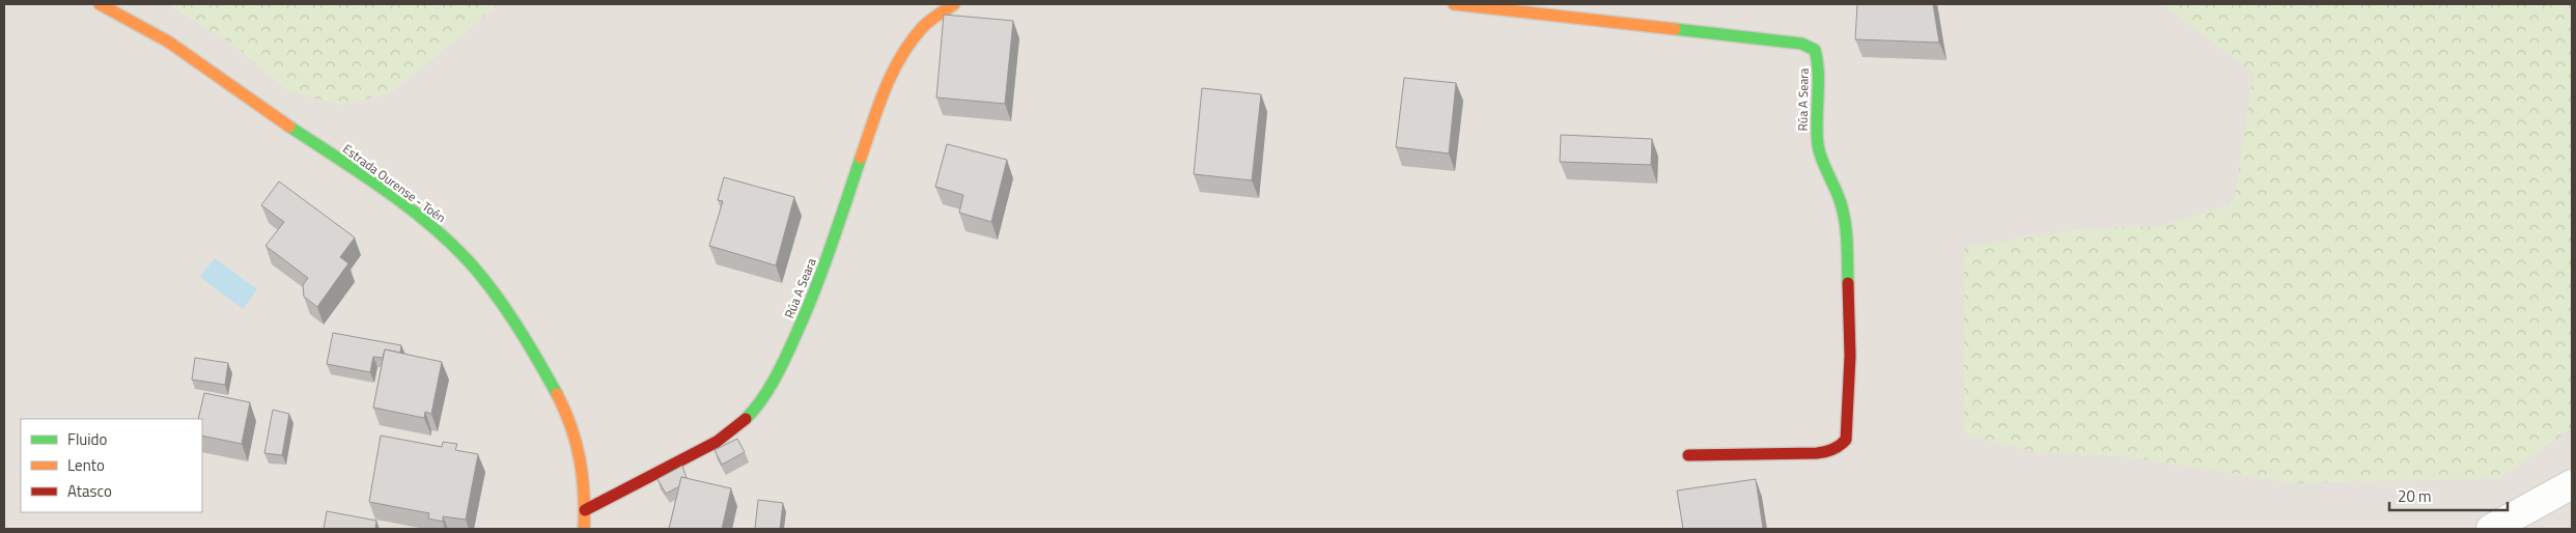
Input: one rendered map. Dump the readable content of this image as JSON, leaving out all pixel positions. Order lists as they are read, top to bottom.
{
  "streets": {
    "street": ["Rúa A Seara", "Estrada Ourense - Toén"]
  },
  "crossings": [
    ["Rúa A Seara", "Estrada Ourense - Toén"]
  ],
  "legend": ["Fluido", "Lento", "Atasco"],
  "scale_bar": "20 m"
}
